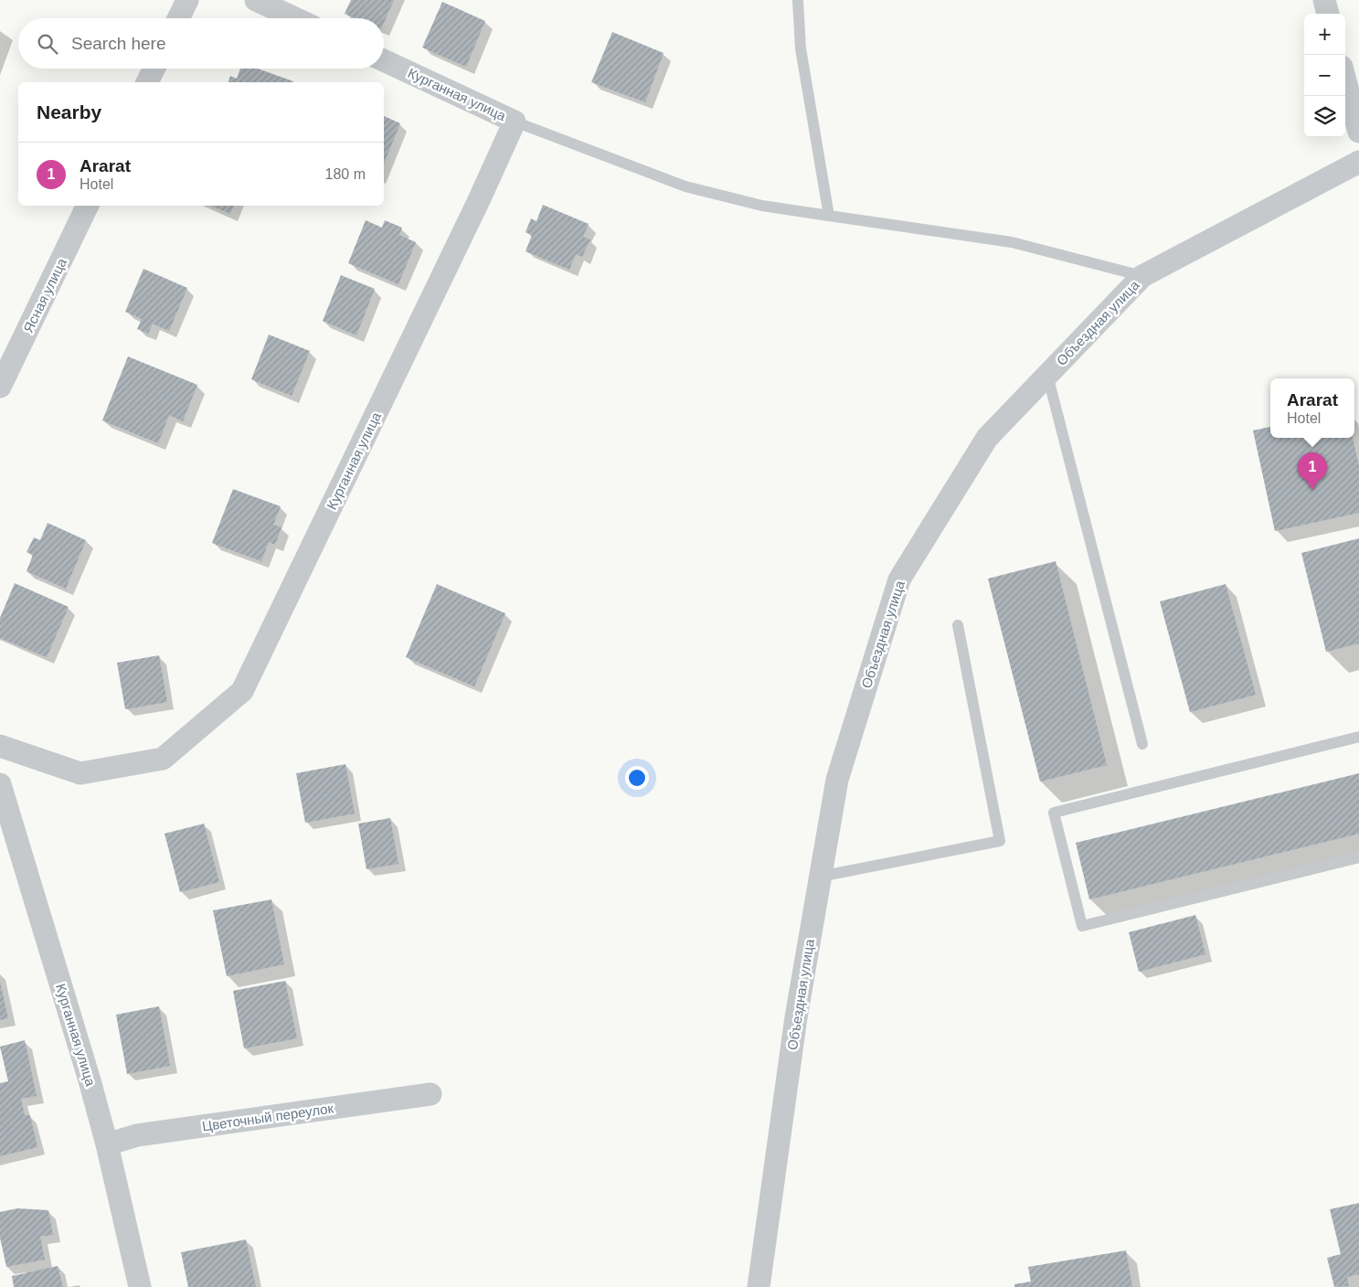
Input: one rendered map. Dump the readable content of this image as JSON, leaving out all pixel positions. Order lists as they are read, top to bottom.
{
  "streets": {
    "street": [
      "Курганная улица",
      "Ясная улица",
      "Объездная улица",
      "Цветочный переулок"
    ]
  },
  "crossings": [
    ["Курганная улица", "Цветочный переулок"]
  ],
  "page": {
    "map_buttons": ["+", "−"],
    "search": "Search here",
    "heading": "Nearby",
    "list": [
      {
        "mark": "1",
        "name": "Ararat",
        "note": "Hotel",
        "value": "180 m"
      }
    ],
    "popup": ["Ararat", "Hotel"],
    "pins": "1"
  }
}
